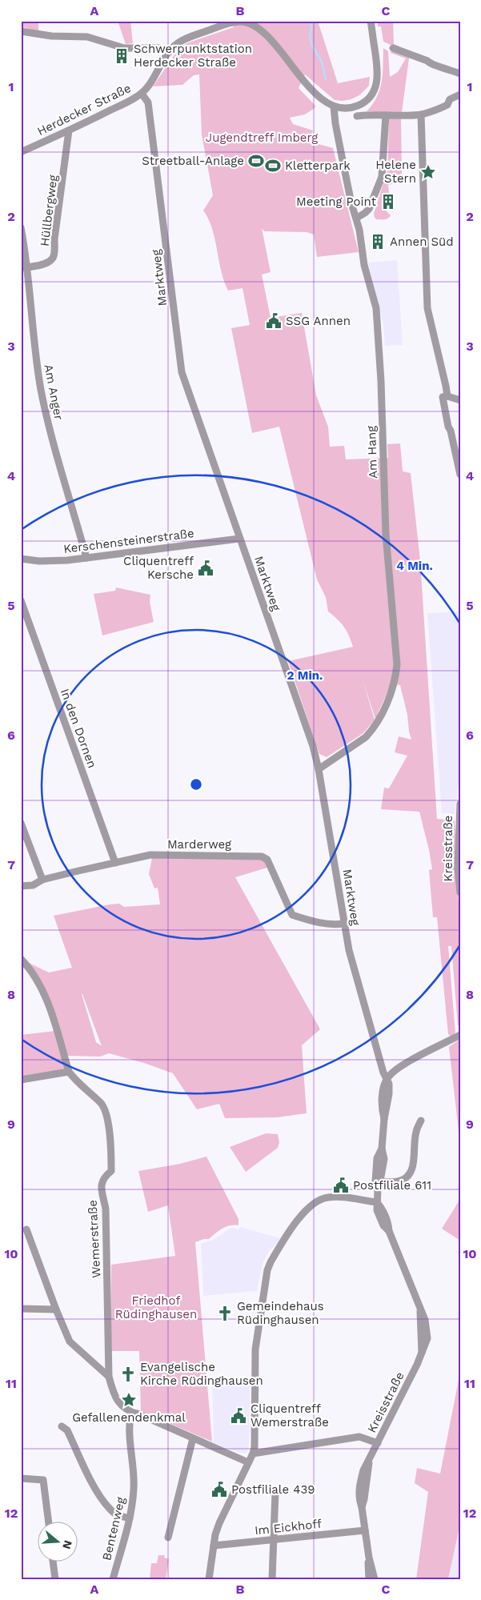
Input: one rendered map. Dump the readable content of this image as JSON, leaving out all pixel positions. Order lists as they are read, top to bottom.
{
  "streets": {
    "street": [
      "Herdecker Straße",
      "Hüllbergweg",
      "Marktweg",
      "Am Anger",
      "Am Hang",
      "Kerschensteinerstraße",
      "In den Dornen",
      "Marderweg",
      "Kreisstraße",
      "Wemerstraße",
      "Im Eickhoff",
      "Bentenweg"
    ]
  },
  "crossings": [
    ["Herdecker Straße", "Hüllbergweg"],
    ["Herdecker Straße", "Marktweg"],
    ["Herdecker Straße", "Am Hang"],
    ["Hüllbergweg", "Am Anger"],
    ["Marktweg", "Am Hang"],
    ["Marktweg", "Kerschensteinerstraße"],
    ["Marktweg", "Marderweg"],
    ["Am Anger", "Kerschensteinerstraße"],
    ["In den Dornen", "Marderweg"],
    ["Kreisstraße", "Im Eickhoff"],
    ["Wemerstraße", "Bentenweg"]
  ],
  "parks": ["Jugendtreff Imberg", "Friedhof Rüdinghausen"],
  "places": {
    "building": ["Schwerpunktstation Herdecker Straße", "Meeting Point", "Annen Süd"],
    "sports": ["Streetball-Anlage", "Kletterpark"],
    "place": ["Helene Stern", "Gefallenendenkmal"],
    "public building": [
      "SSG Annen",
      "Cliquentreff Kersche",
      "Postfiliale 611",
      "Cliquentreff Wemerstraße",
      "Postfiliale 439"
    ],
    "church": ["Gemeindehaus Rüdinghausen", "Evangelische Kirche Rüdinghausen"]
  },
  "north": "right",
  "grid": {
    "columns": ["A", "B", "C"],
    "rows": [
      "1",
      "2",
      "3",
      "4",
      "5",
      "6",
      "7",
      "8",
      "9",
      "10",
      "11",
      "12"
    ]
  },
  "rings": ["4 Min.", "2 Min."]
}
